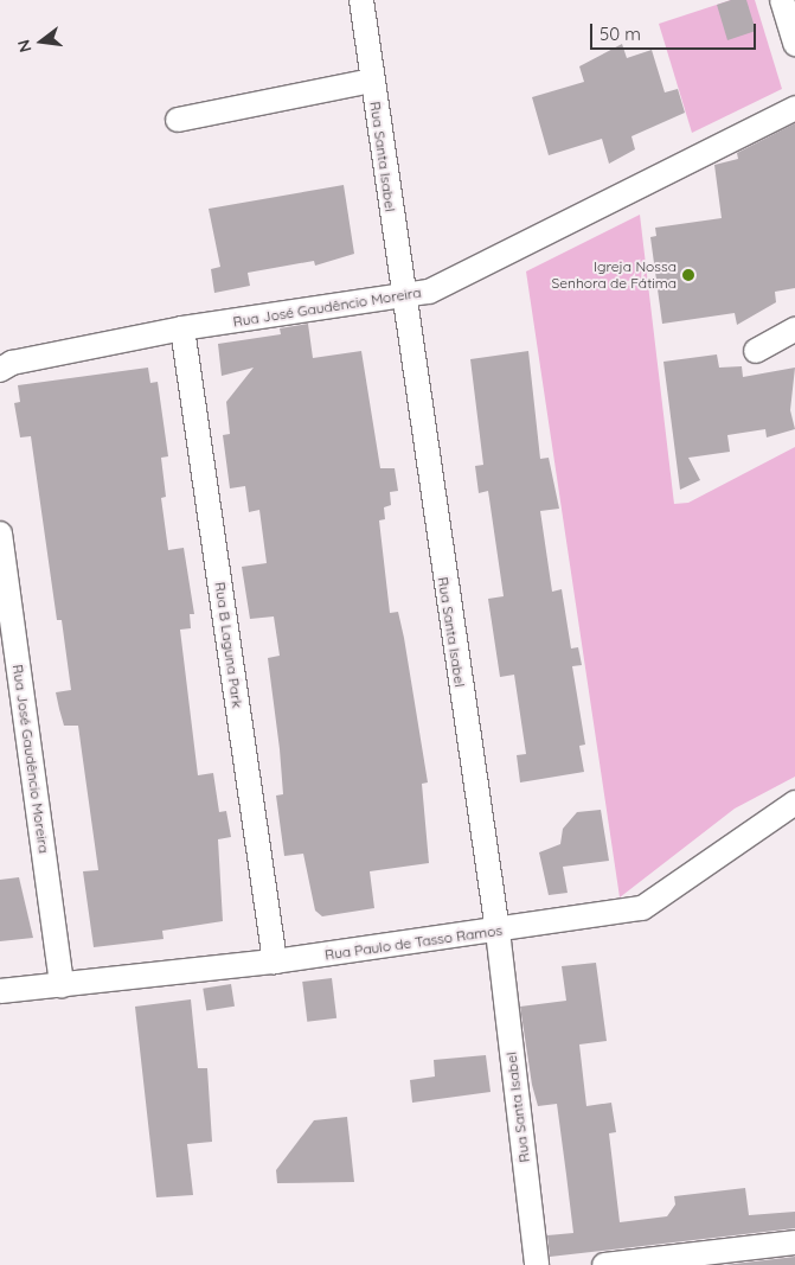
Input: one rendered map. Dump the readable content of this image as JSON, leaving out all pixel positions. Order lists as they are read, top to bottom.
{
  "streets": {
    "street": [
      "Rua Santa Isabel",
      "Rua José Gaudêncio Moreira",
      "Rua B Laguna Park",
      "Rua Paulo de Tasso Ramos"
    ]
  },
  "crossings": [
    ["Rua Santa Isabel", "Rua José Gaudêncio Moreira"],
    ["Rua Santa Isabel", "Rua Paulo de Tasso Ramos"],
    ["Rua José Gaudêncio Moreira", "Rua B Laguna Park"],
    ["Rua José Gaudêncio Moreira", "Rua Paulo de Tasso Ramos"],
    ["Rua B Laguna Park", "Rua Paulo de Tasso Ramos"]
  ],
  "places": ["Igreja Nossa Senhora de Fátima"],
  "scale_bar": "50 m",
  "north": "left"
}
